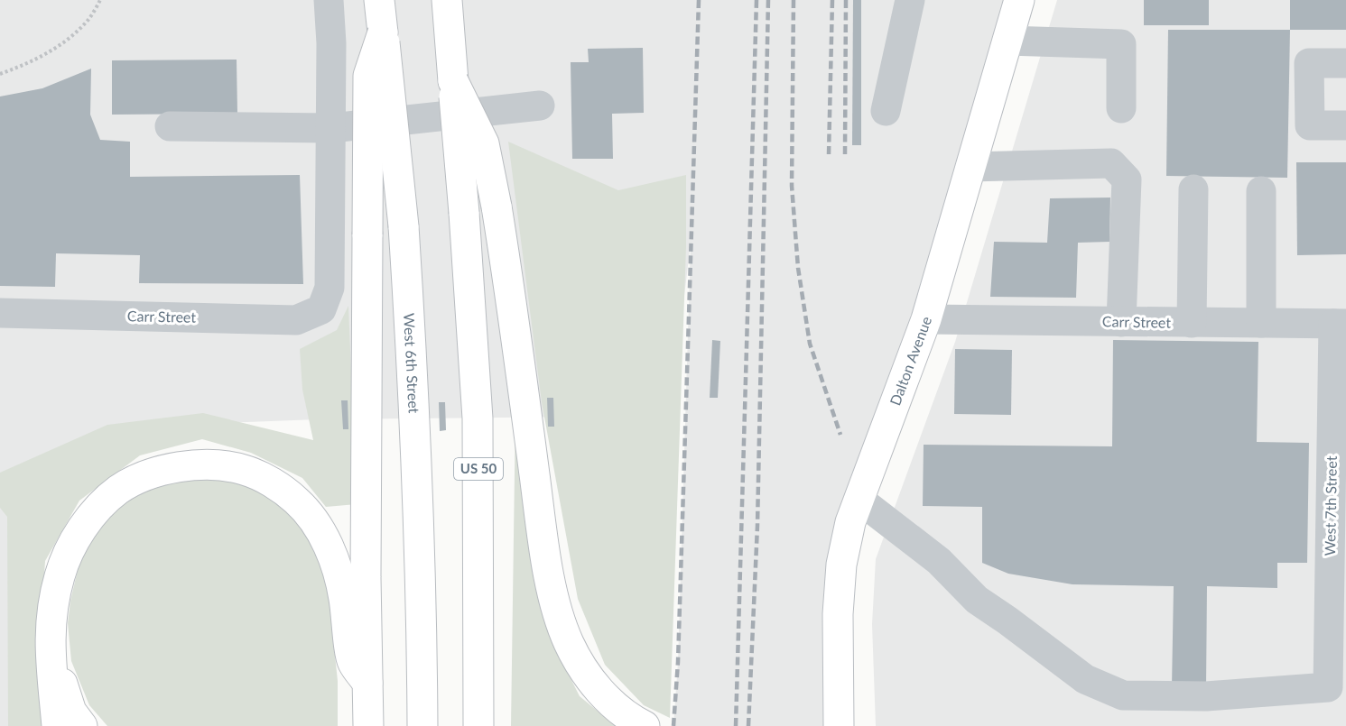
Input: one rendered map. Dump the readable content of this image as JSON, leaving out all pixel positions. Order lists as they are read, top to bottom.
{
  "streets": {
    "main road": ["Dalton Avenue", "West 6th Street", "US 50"],
    "street": ["Carr Street", "West 7th Street"]
  },
  "crossings": [
    ["Carr Street", "Dalton Avenue"],
    ["Carr Street", "West 7th Street"],
    ["Dalton Avenue", "West 7th Street"]
  ]
}
